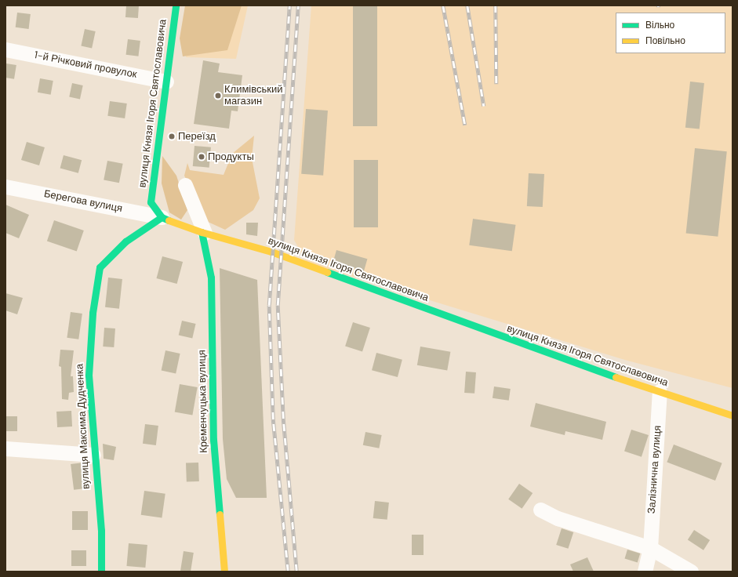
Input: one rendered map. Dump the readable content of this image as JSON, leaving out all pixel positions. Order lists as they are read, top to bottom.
{
  "streets": {
    "street": [
      "1-й Річковий провулок",
      "вулиця Князя Ігоря Святославовича",
      "Берегова вулиця",
      "Кременчуцька вулиця",
      "вулиця Максима Дудченка",
      "Залізнична вулиця"
    ]
  },
  "crossings": [
    ["1-й Річковий провулок", "вулиця Князя Ігоря Святославовича"],
    ["вулиця Князя Ігоря Святославовича", "Берегова вулиця"],
    ["вулиця Князя Ігоря Святославовича", "Кременчуцька вулиця"],
    ["вулиця Князя Ігоря Святославовича", "вулиця Максима Дудченка"],
    ["вулиця Князя Ігоря Святославовича", "Залізнична вулиця"],
    ["Берегова вулиця", "вулиця Максима Дудченка"]
  ],
  "places": ["Климівський магазин", "Переїзд", "Продукты"],
  "legend": ["Вільно", "Повільно"]
}
